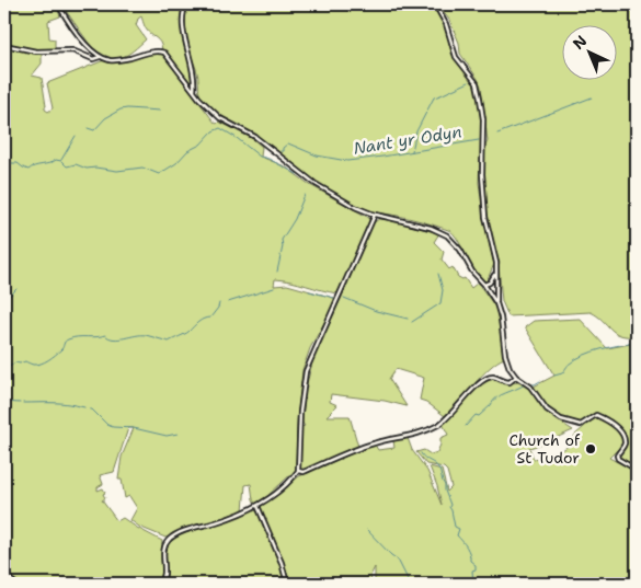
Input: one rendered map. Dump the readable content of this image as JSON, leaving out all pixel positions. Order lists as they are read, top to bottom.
{
  "water": ["Nant yr Odyn"],
  "places": ["Church of St Tudor"],
  "north": "top left"
}
